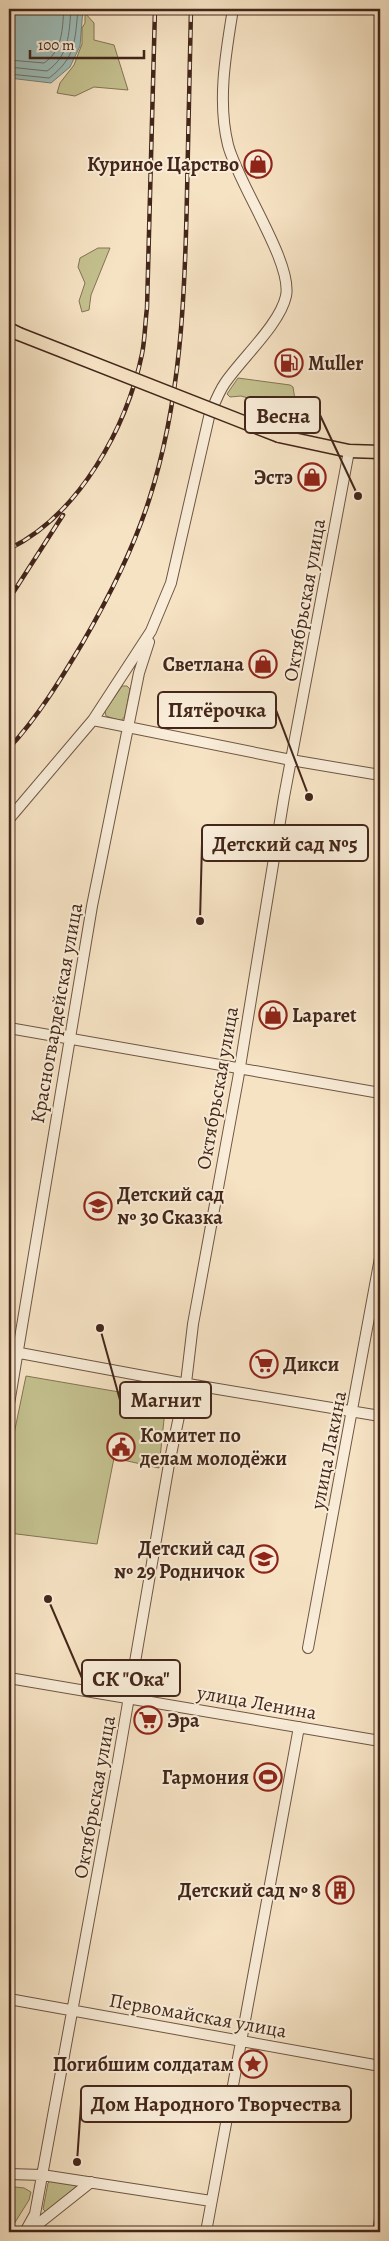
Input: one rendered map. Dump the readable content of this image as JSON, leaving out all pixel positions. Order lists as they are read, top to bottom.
{
  "streets": {
    "street": [
      "Октябрьская улица",
      "Красногвардейская улица",
      "улица Лакина",
      "улица Ленина",
      "Первомайская улица"
    ]
  },
  "crossings": [
    ["Октябрьская улица", "улица Ленина"],
    ["Октябрьская улица", "Первомайская улица"]
  ],
  "places": {
    "shop": [
      "Куриное Царство",
      "Эстэ",
      "Светлана",
      "Laparet"
    ],
    "fuel station": ["Muller"],
    "other": [
      "Весна",
      "Пятёрочка",
      "Детский сад №5",
      "Магнит",
      "СК \"Ока\"",
      "Дом Народного Творчества"
    ],
    "school or university": ["Детский сад № 30 Сказка", "Детский сад № 29 Родничок"],
    "supermarket": ["Дикси", "Эра"],
    "public building": ["Комитет по делам молодёжи"],
    "sports": ["Гармония"],
    "building": ["Детский сад № 8"],
    "place": ["Погибшим солдатам"]
  },
  "scale_bar": "100 m"
}
